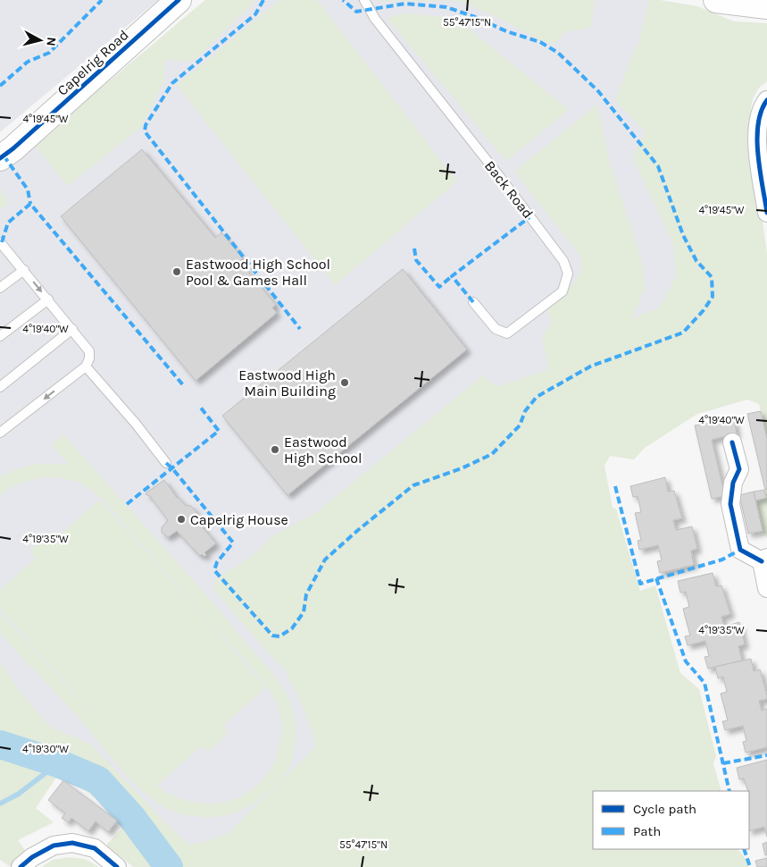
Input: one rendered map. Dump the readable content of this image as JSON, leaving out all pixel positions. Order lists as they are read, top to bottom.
{
  "streets": {
    "street": ["Capelrig Road"],
    "lane": ["Back Road"]
  },
  "places": [
    "Eastwood High School Pool & Games Hall",
    "Eastwood High Main Building",
    "Eastwood High School",
    "Capelrig House"
  ],
  "legend": ["Cycle path", "Path"],
  "north": "right",
  "coordinates": [
    "55°47'15\"N",
    "4°19'45\"W",
    "4°19'40\"W",
    "4°19'35\"W",
    "4°19'30\"W"
  ]
}
